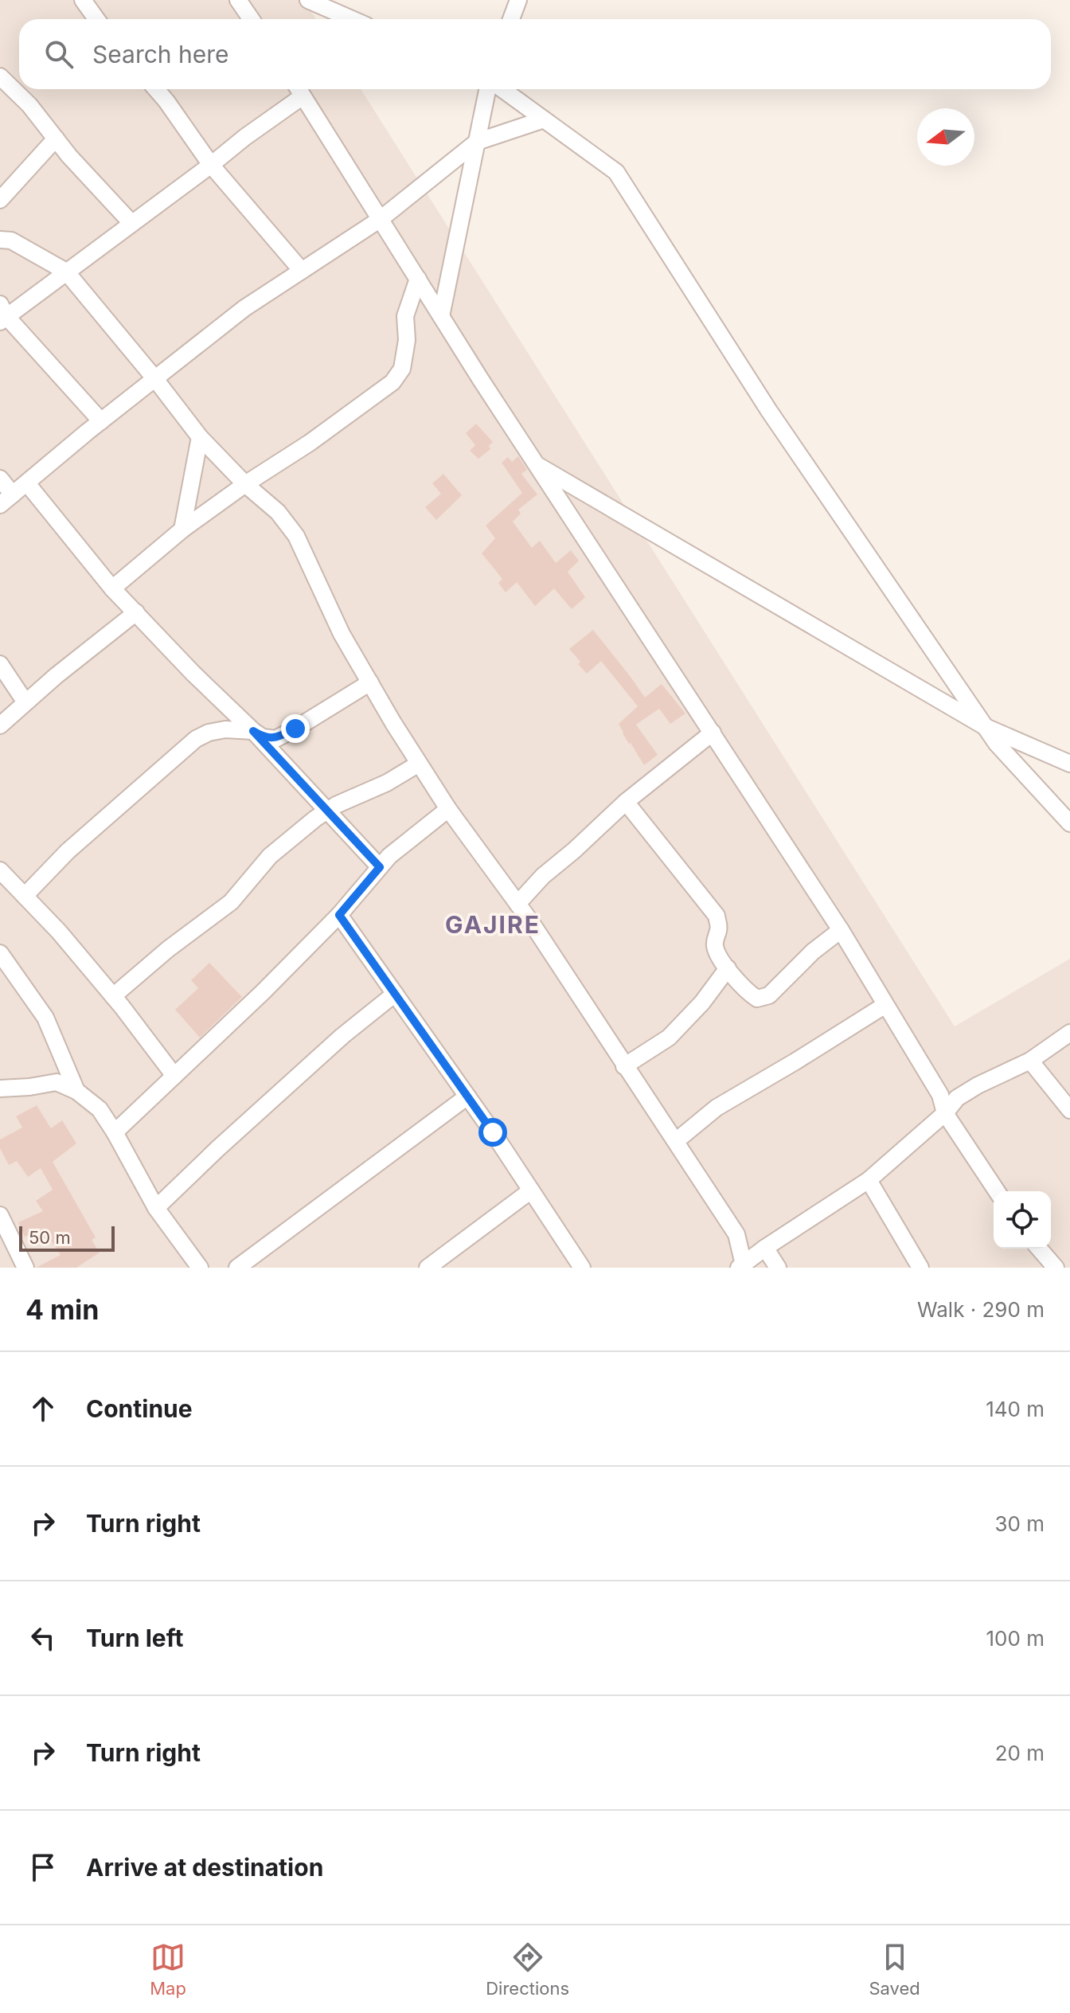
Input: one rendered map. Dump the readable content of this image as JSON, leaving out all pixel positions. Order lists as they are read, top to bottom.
{
  "districts": ["GAJIRE"],
  "scale_bar": "50 m",
  "north": "left",
  "page": {
    "search": "Search here",
    "scale": "50 m",
    "heading": ["4 min", "Walk · 290 m"],
    "list": [
      ["Continue", "140 m"],
      ["Turn right", "30 m"],
      ["Turn left", "100 m"],
      ["Turn right", "20 m"],
      "Arrive at destination"
    ],
    "nav": ["Map", "Directions", "Saved"]
  }
}
